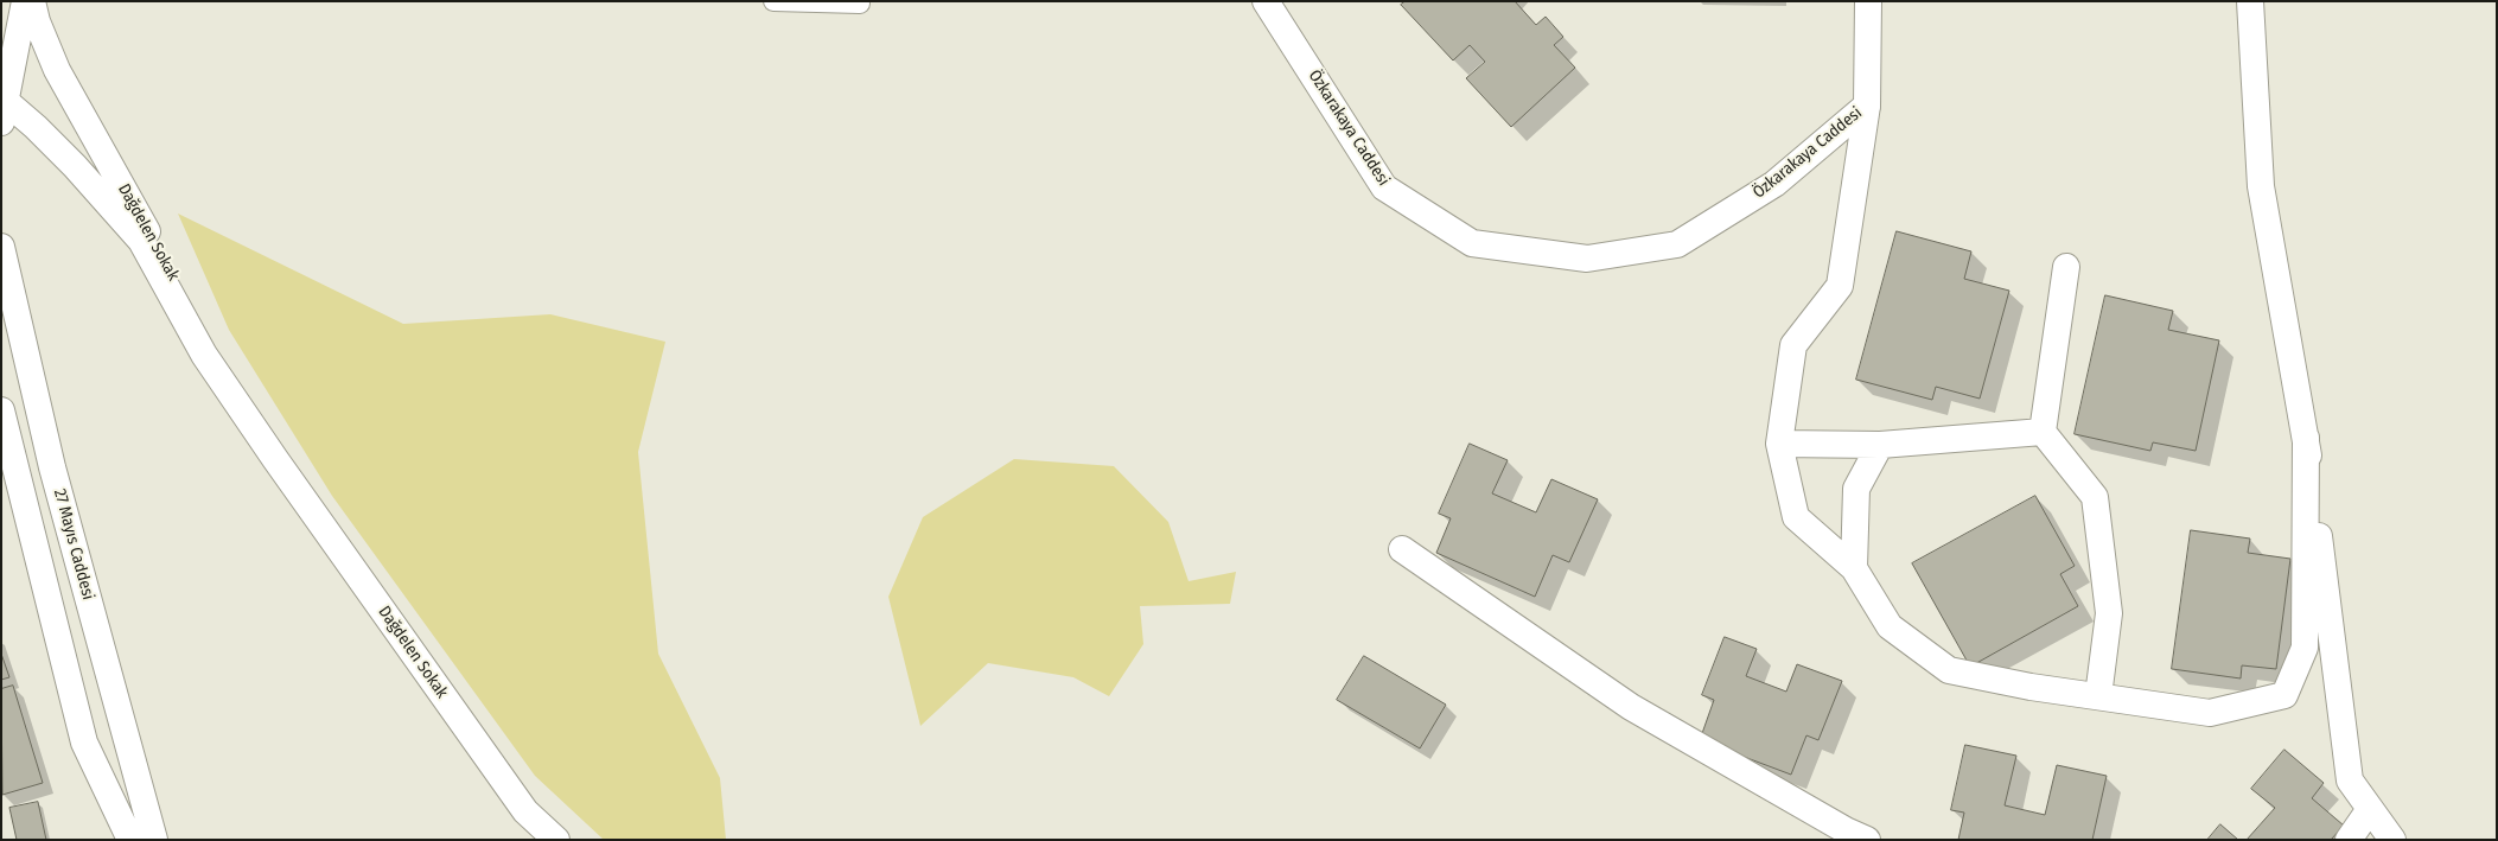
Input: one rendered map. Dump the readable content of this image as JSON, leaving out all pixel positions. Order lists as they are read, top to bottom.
{
  "streets": {
    "street": ["Özkarakaya Caddesi", "Dağdelen Sokak", "27 Mayıs Caddesi"]
  }
}
